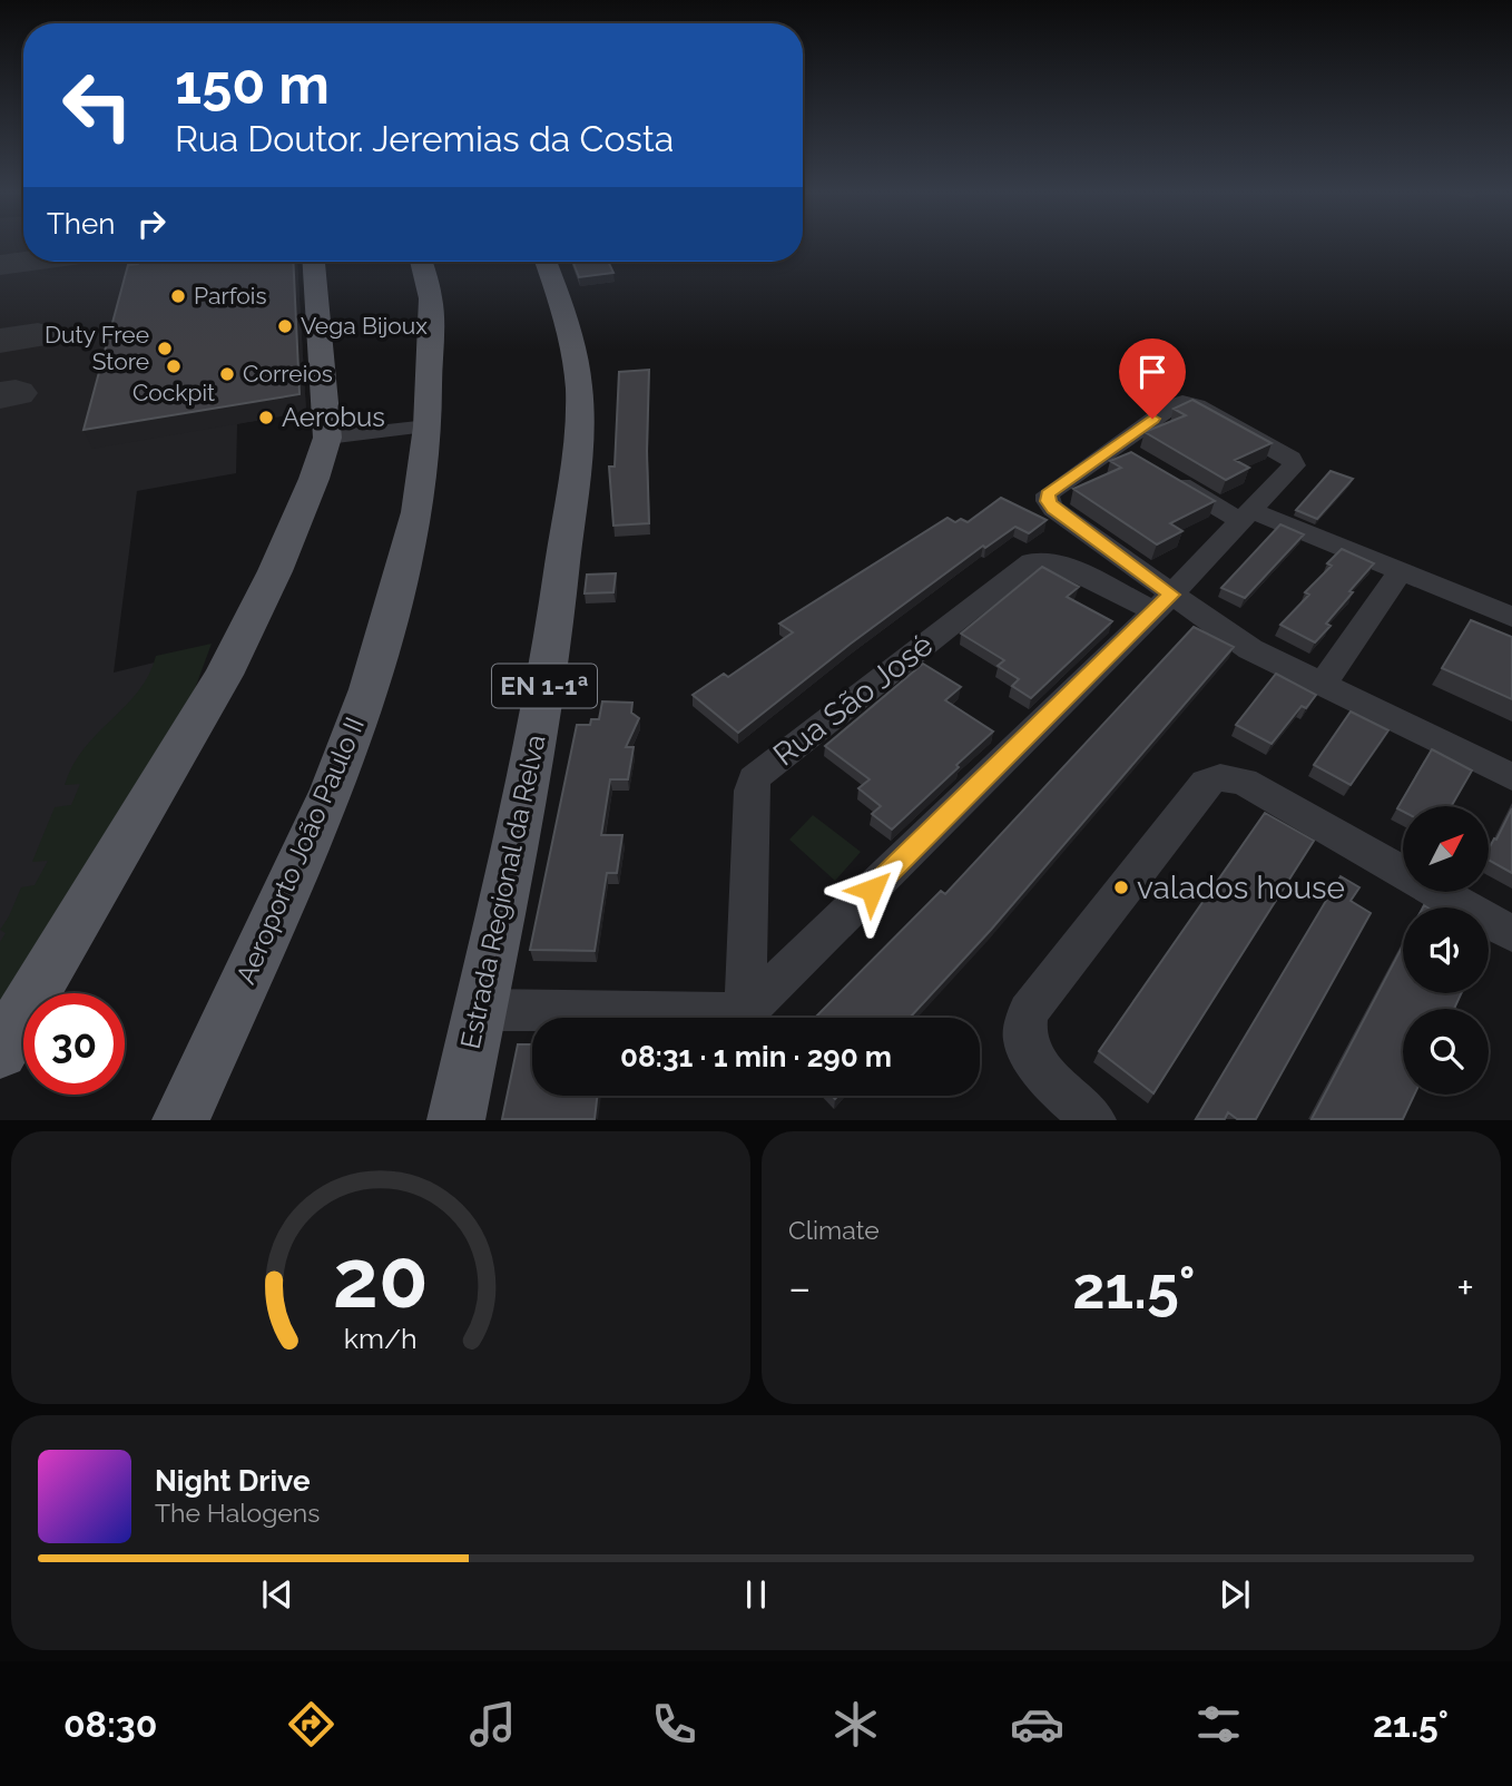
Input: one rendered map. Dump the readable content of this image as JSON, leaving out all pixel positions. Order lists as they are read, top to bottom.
{
  "streets": {
    "main road": ["EN 1-1ª", "Aeroporto João Paulo II", "Estrada Regional da Relva"],
    "street": ["Rua São José"]
  },
  "places": [
    "Parfois",
    "Vega Bijoux",
    "Duty Free Store",
    "Cockpit",
    "Correios",
    "Aerobus",
    "valados house"
  ],
  "north": "top right",
  "page": {
    "turn": ["150 m", "Rua Doutor. Jeremias da Costa"],
    "then": "Then",
    "limit": "30",
    "trip": "08:31 · 1 min · 290 m",
    "tile": "Climate",
    "heat": ["−", "21.5°", "+"],
    "song": ["Night Drive", "The Halogens"],
    "tabs": ["08:30", "21.5°"],
    "gauge": ["20", "km/h"]
  }
}
